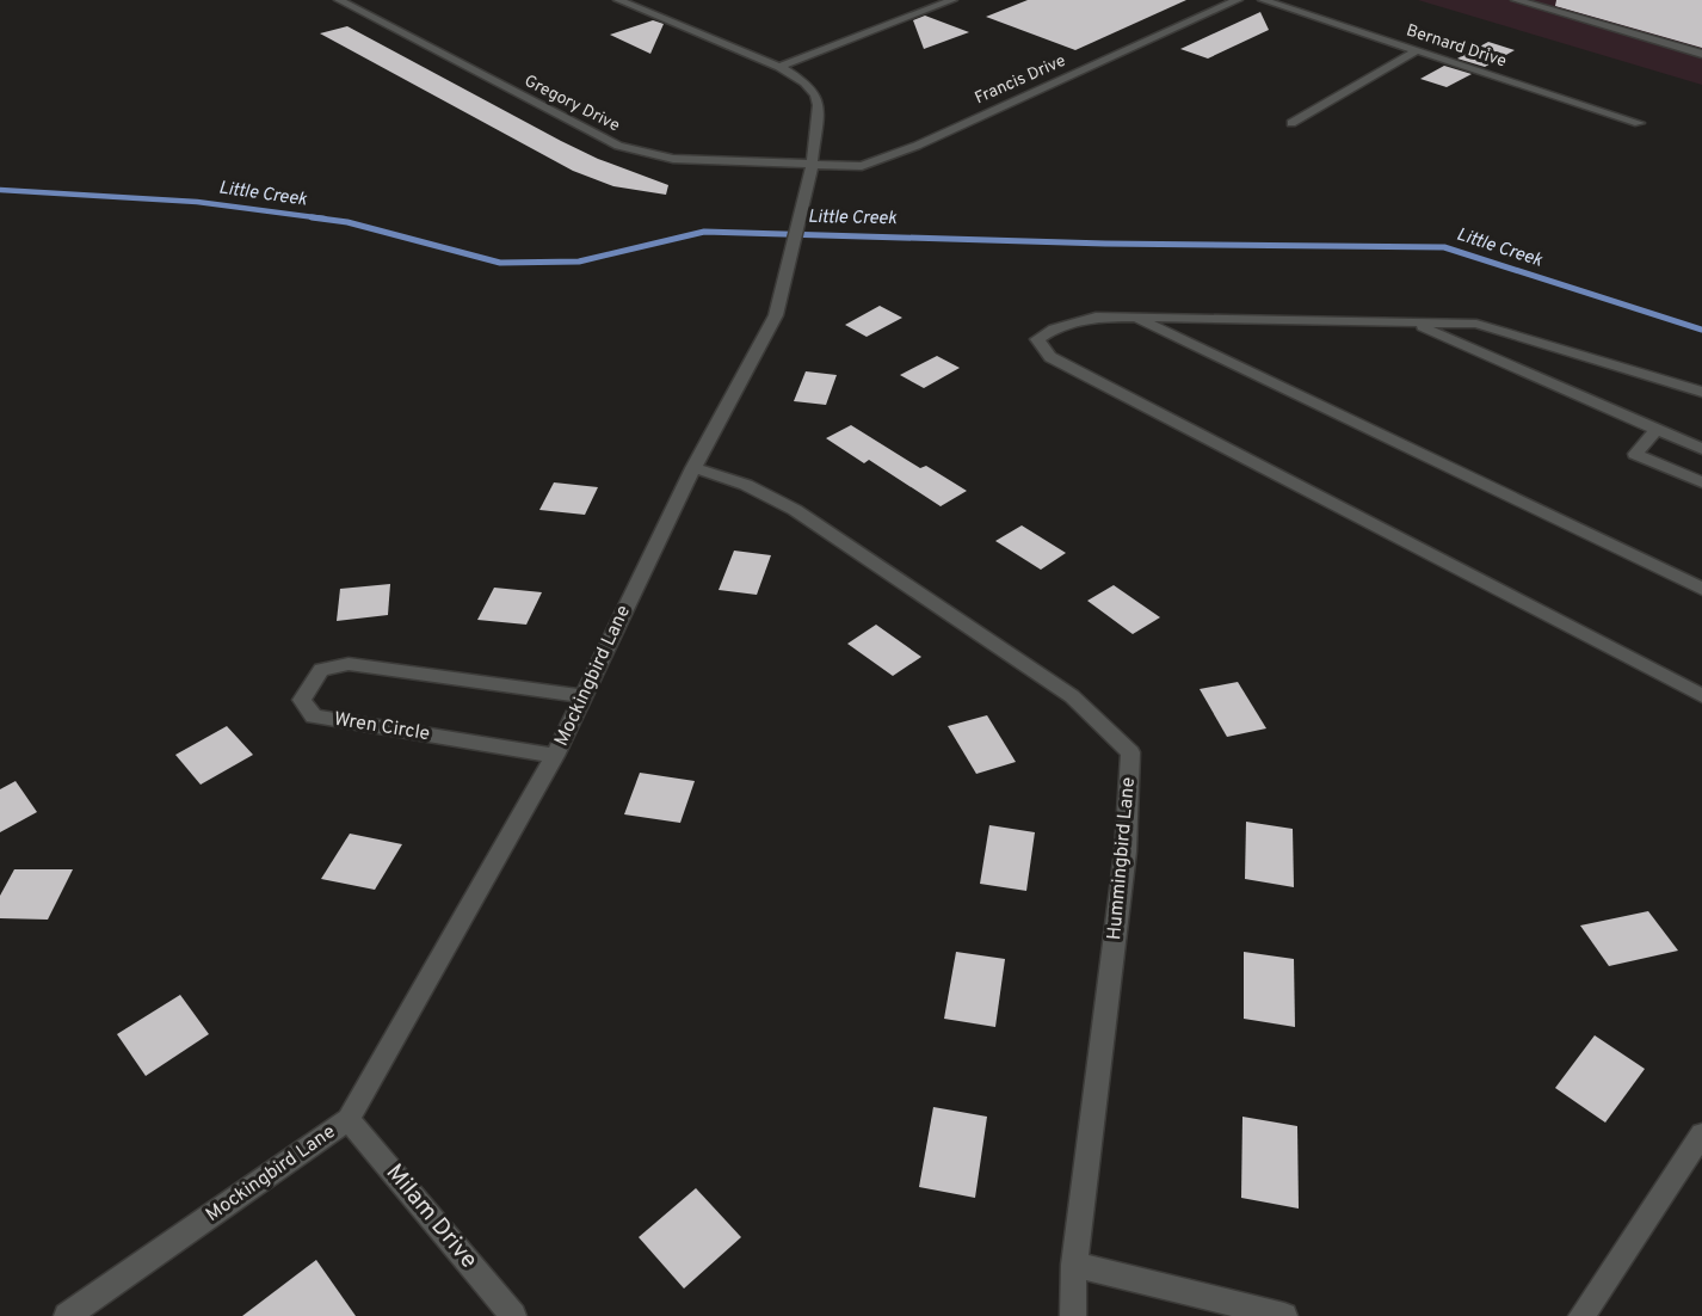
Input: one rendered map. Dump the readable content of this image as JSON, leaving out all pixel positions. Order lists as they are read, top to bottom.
{
  "streets": {
    "street": [
      "Bernard Drive",
      "Francis Drive",
      "Gregory Drive",
      "Mockingbird Lane",
      "Wren Circle",
      "Hummingbird Lane",
      "Milam Drive"
    ]
  },
  "crossings": [
    ["Francis Drive", "Gregory Drive"],
    ["Francis Drive", "Mockingbird Lane"],
    ["Gregory Drive", "Mockingbird Lane"],
    ["Mockingbird Lane", "Wren Circle"],
    ["Mockingbird Lane", "Hummingbird Lane"],
    ["Mockingbird Lane", "Milam Drive"]
  ],
  "water": ["Little Creek"]
}
